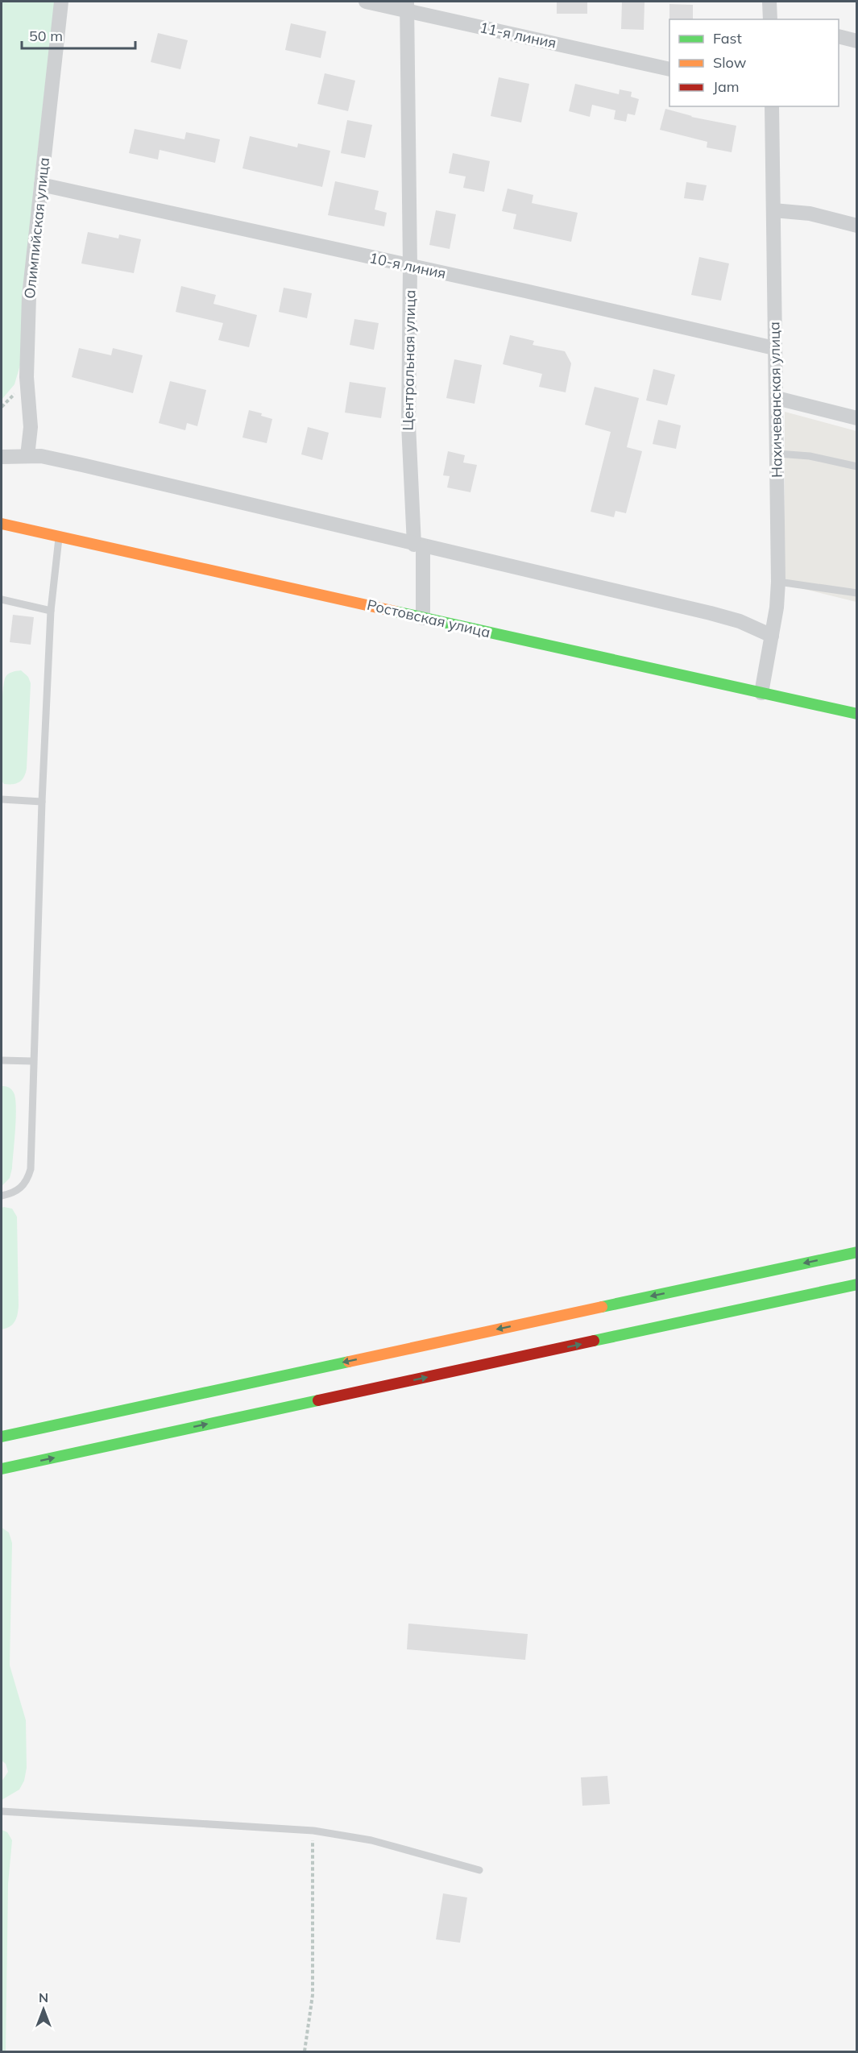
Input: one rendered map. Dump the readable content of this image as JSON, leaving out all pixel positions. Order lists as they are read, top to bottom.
{
  "streets": {
    "main road": ["Ростовская улица"],
    "street": [
      "11-я линия",
      "Олимпийская улица",
      "10-я линия",
      "Центральная улица",
      "Нахичеванская улица"
    ]
  },
  "crossings": [
    ["11-я линия", "Центральная улица"],
    ["Олимпийская улица", "10-я линия"],
    ["10-я линия", "Центральная улица"],
    ["10-я линия", "Нахичеванская улица"],
    ["Центральная улица", "Ростовская улица"],
    ["Нахичеванская улица", "Ростовская улица"]
  ],
  "legend": ["Fast", "Slow", "Jam"],
  "scale_bar": "50 m",
  "north": "top"
}
